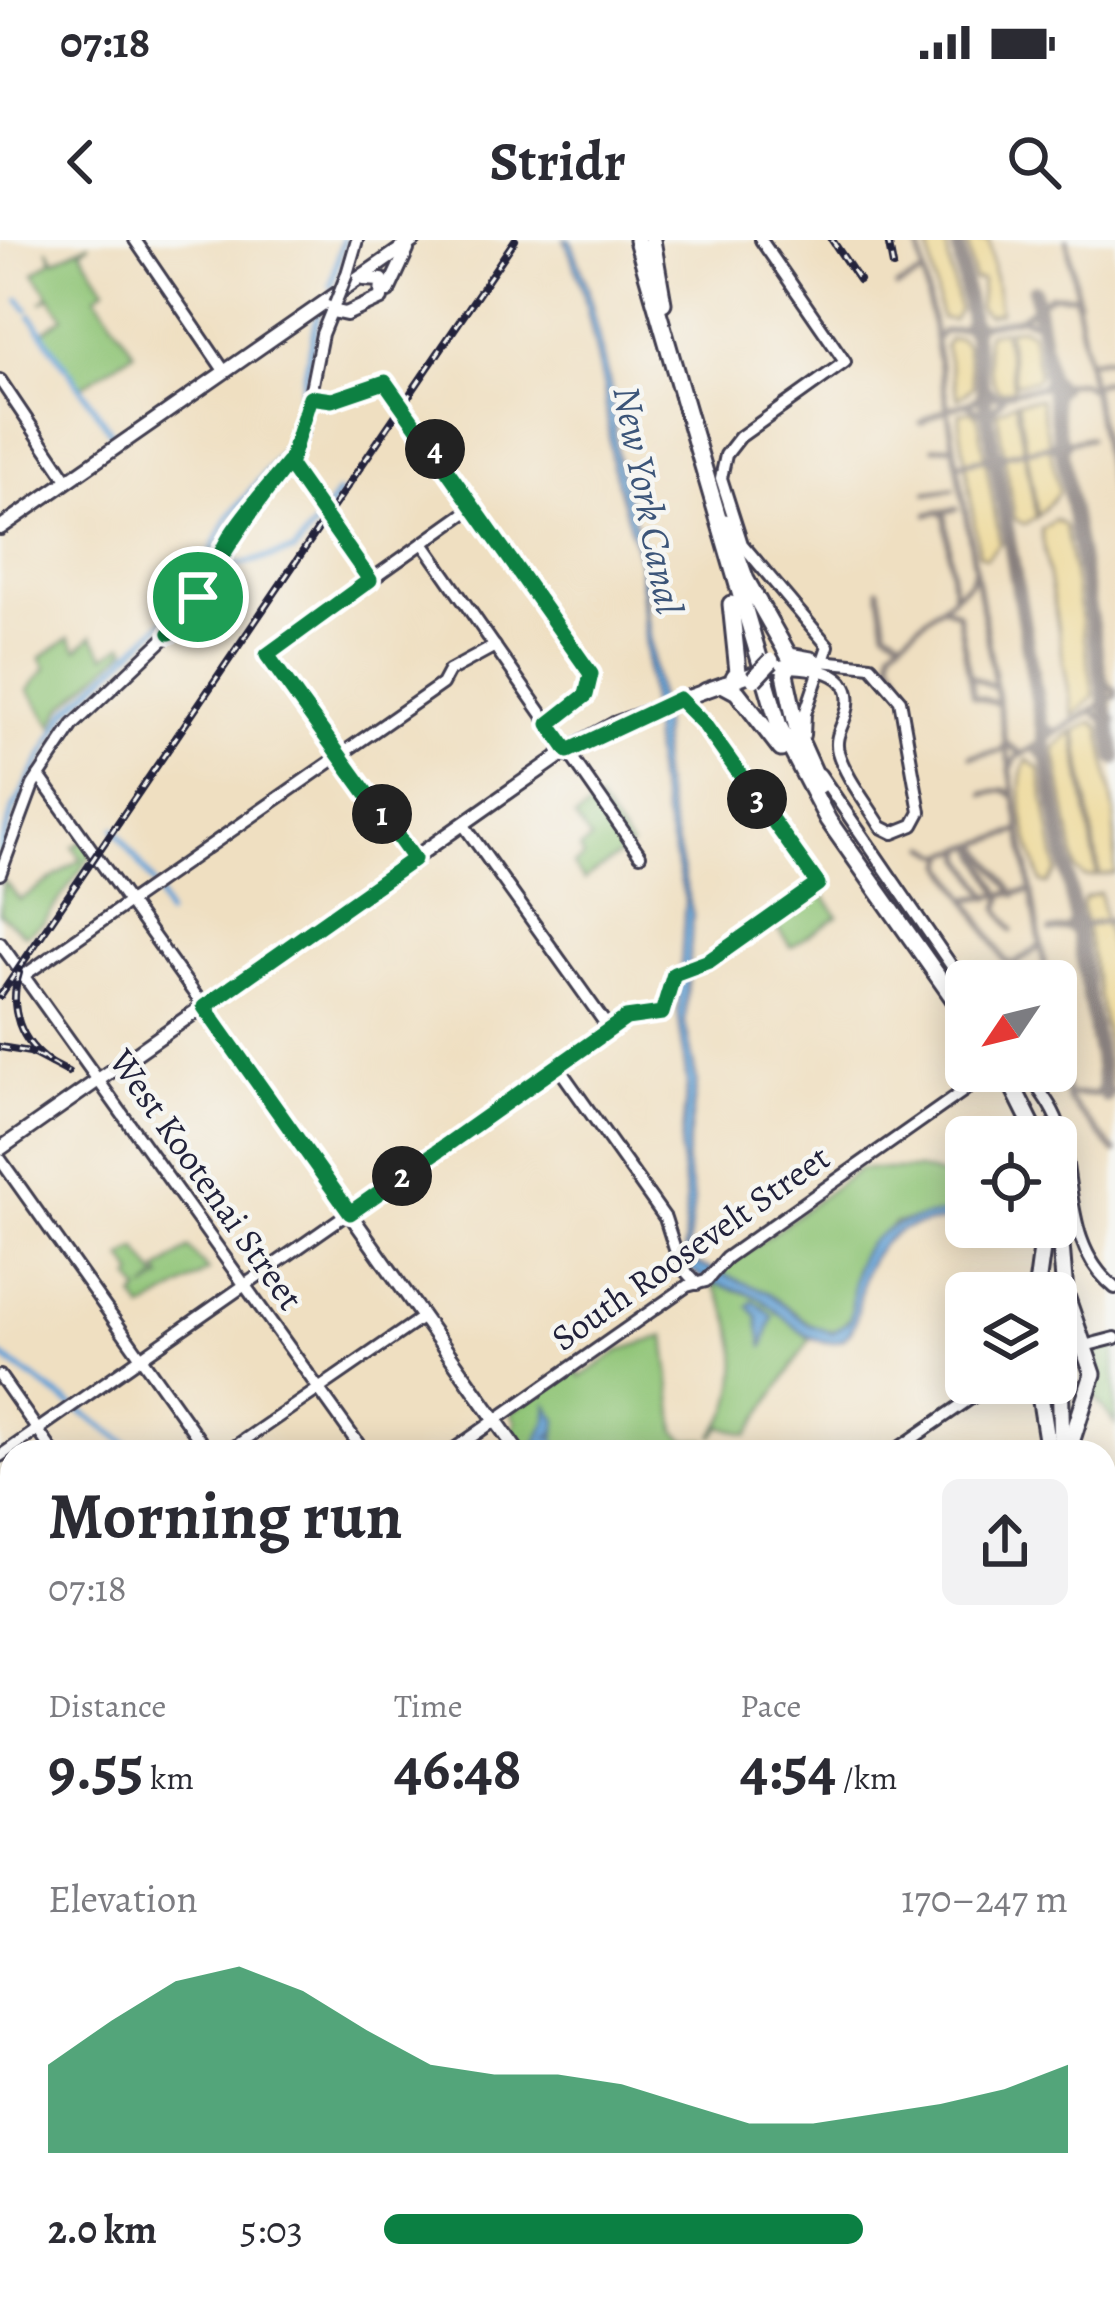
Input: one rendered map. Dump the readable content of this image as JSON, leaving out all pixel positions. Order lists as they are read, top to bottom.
{
  "streets": {
    "street": ["West Kootenai Street", "South Roosevelt Street"]
  },
  "water": ["New York Canal"],
  "north": "bottom left",
  "page": {
    "status": "07:18",
    "header": "Stridr",
    "pins": [
      "4",
      "3",
      "1",
      "2"
    ],
    "heading": ["Morning run", "07:18"],
    "stats": [
      ["Distance", "9.55 km"],
      ["Time", "46:48"],
      ["Pace", "4:54 /km"]
    ],
    "chart": ["Elevation", "170–247 m"],
    "list": [
      {
        "name": "2.0 km",
        "note": "5:03"
      }
    ]
  }
}
